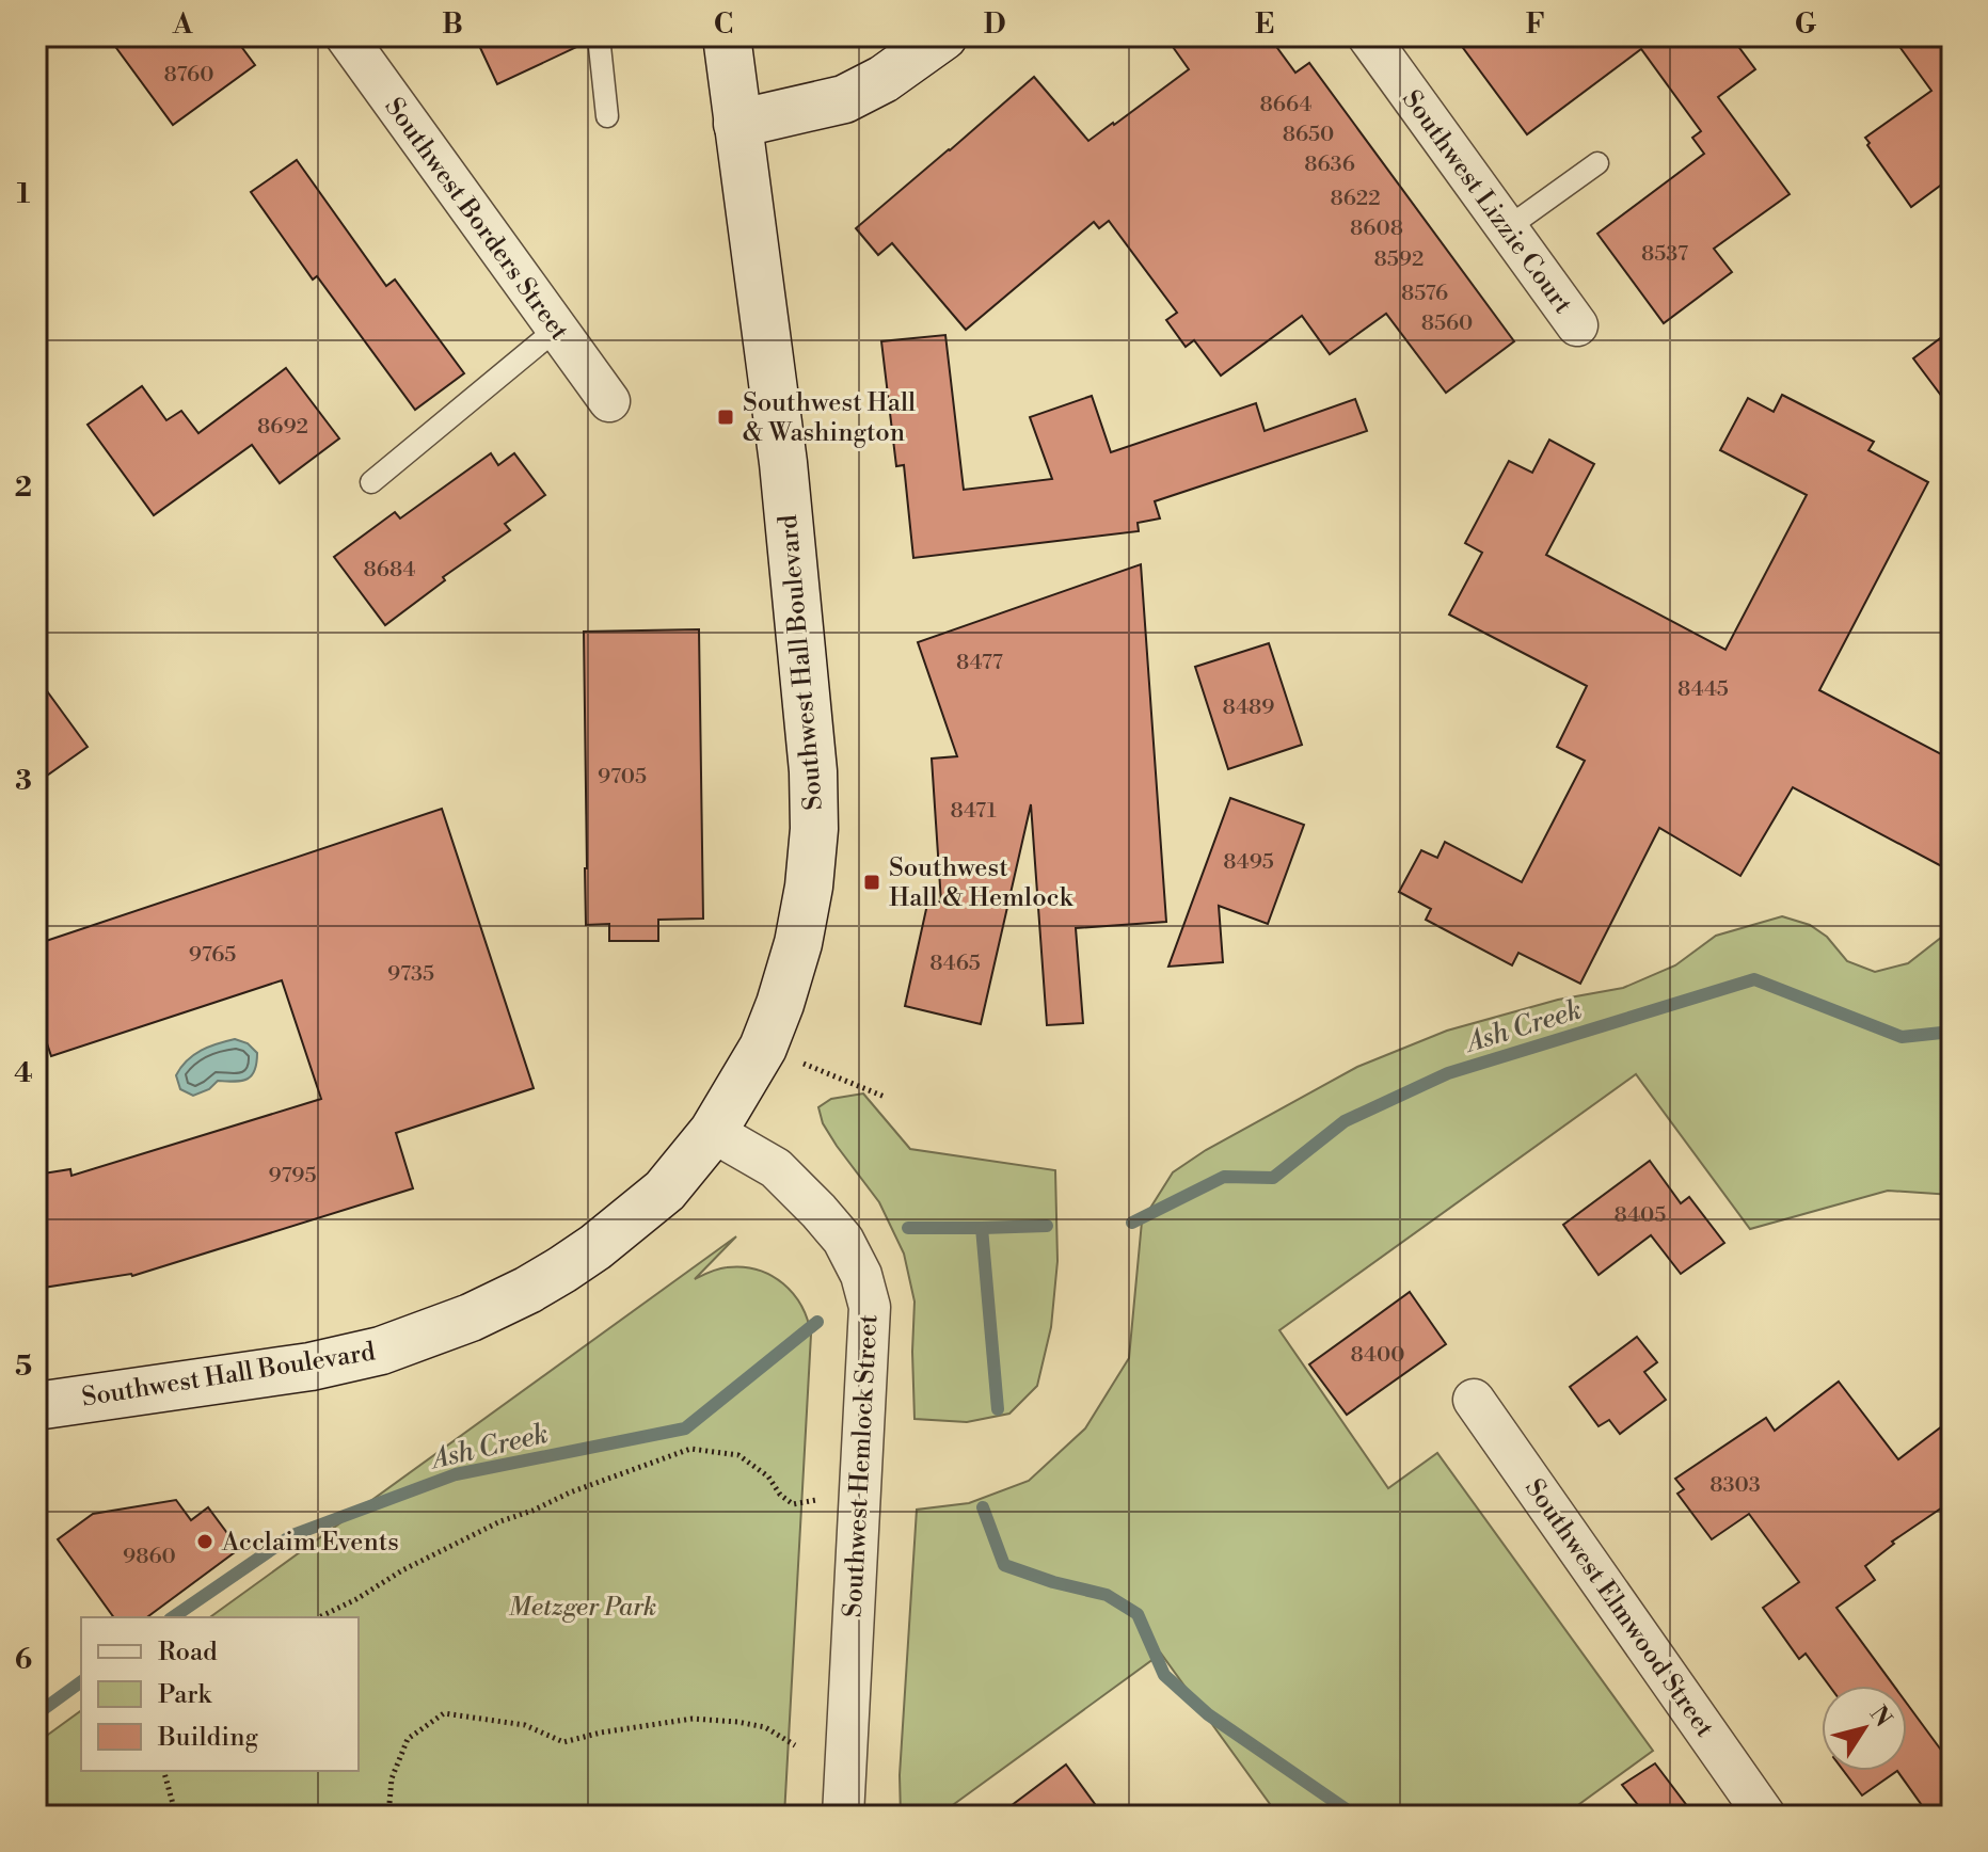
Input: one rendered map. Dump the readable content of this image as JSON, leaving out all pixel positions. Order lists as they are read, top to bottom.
{
  "streets": {
    "main road": ["Southwest Hall Boulevard"],
    "street": [
      "Southwest Lizzie Court",
      "Southwest Borders Street",
      "Southwest Hemlock Street",
      "Southwest Elmwood Street"
    ]
  },
  "crossings": [
    ["Southwest Hall Boulevard", "Southwest Hemlock Street"]
  ],
  "water": ["Ash Creek"],
  "parks": ["Metzger Park"],
  "places": {
    "transit": ["Southwest Hall & Washington", "Southwest Hall & Hemlock"],
    "other": ["Acclaim Events"]
  },
  "house_numbers": [
    "8760",
    "8664",
    "8650",
    "8636",
    "8622",
    "8608",
    "8537",
    "8592",
    "8576",
    "8560",
    "8692",
    "8684",
    "8477",
    "8445",
    "8489",
    "9705",
    "8471",
    "8495",
    "9765",
    "8465",
    "9735",
    "9795",
    "8405",
    "8400",
    "8303",
    "9860"
  ],
  "legend": ["Road", "Park", "Building"],
  "north": "top right",
  "grid": {
    "columns": [
      "A",
      "B",
      "C",
      "D",
      "E",
      "F",
      "G"
    ],
    "rows": [
      "1",
      "2",
      "3",
      "4",
      "5",
      "6"
    ]
  }
}
